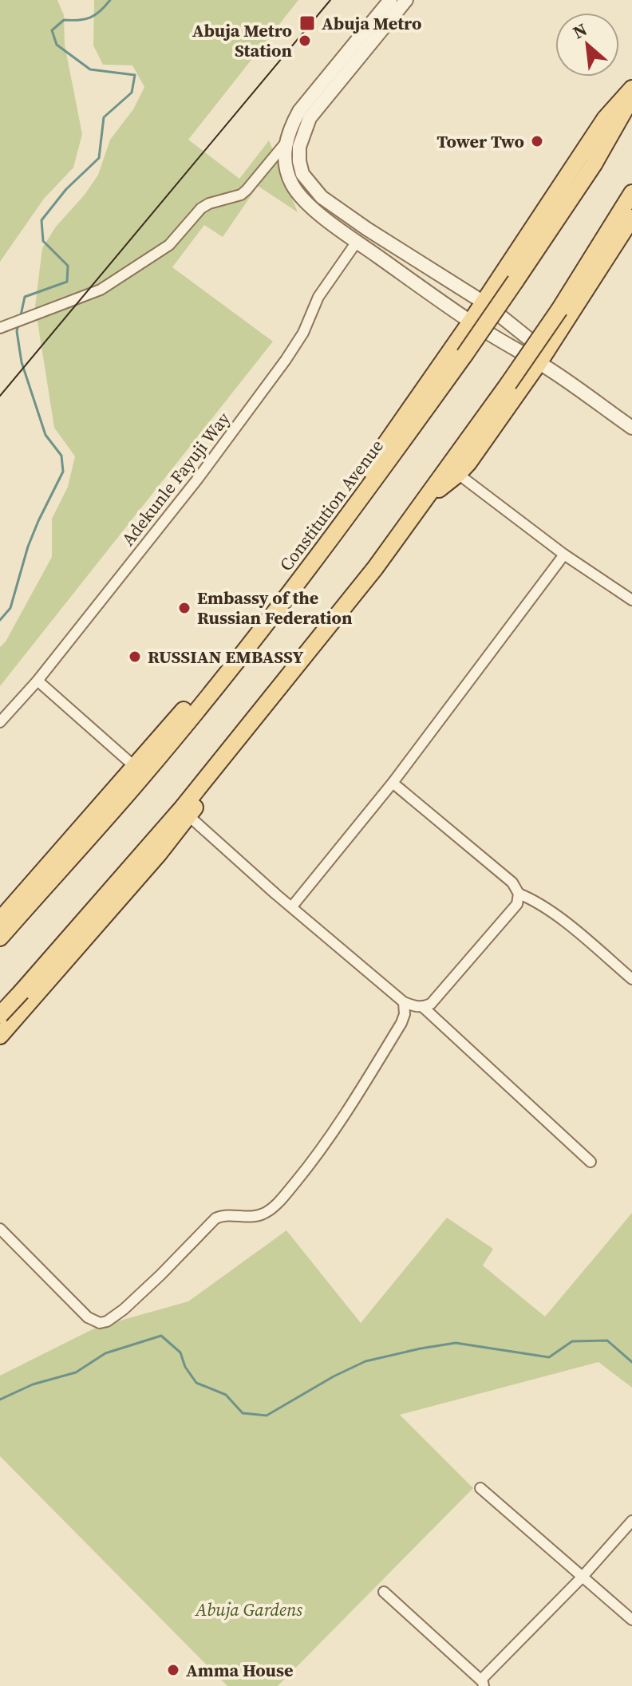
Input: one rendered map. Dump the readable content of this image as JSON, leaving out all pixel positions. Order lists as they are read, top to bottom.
{
  "streets": {
    "main road": ["Constitution Avenue"],
    "street": ["Adekunle Fayuji Way"]
  },
  "parks": ["Abuja Gardens"],
  "places": {
    "transit": ["Abuja Metro"],
    "other": [
      "Abuja Metro Station",
      "Tower Two",
      "Embassy of the Russian Federation",
      "RUSSIAN EMBASSY",
      "Amma House"
    ]
  },
  "north": "top left"
}
